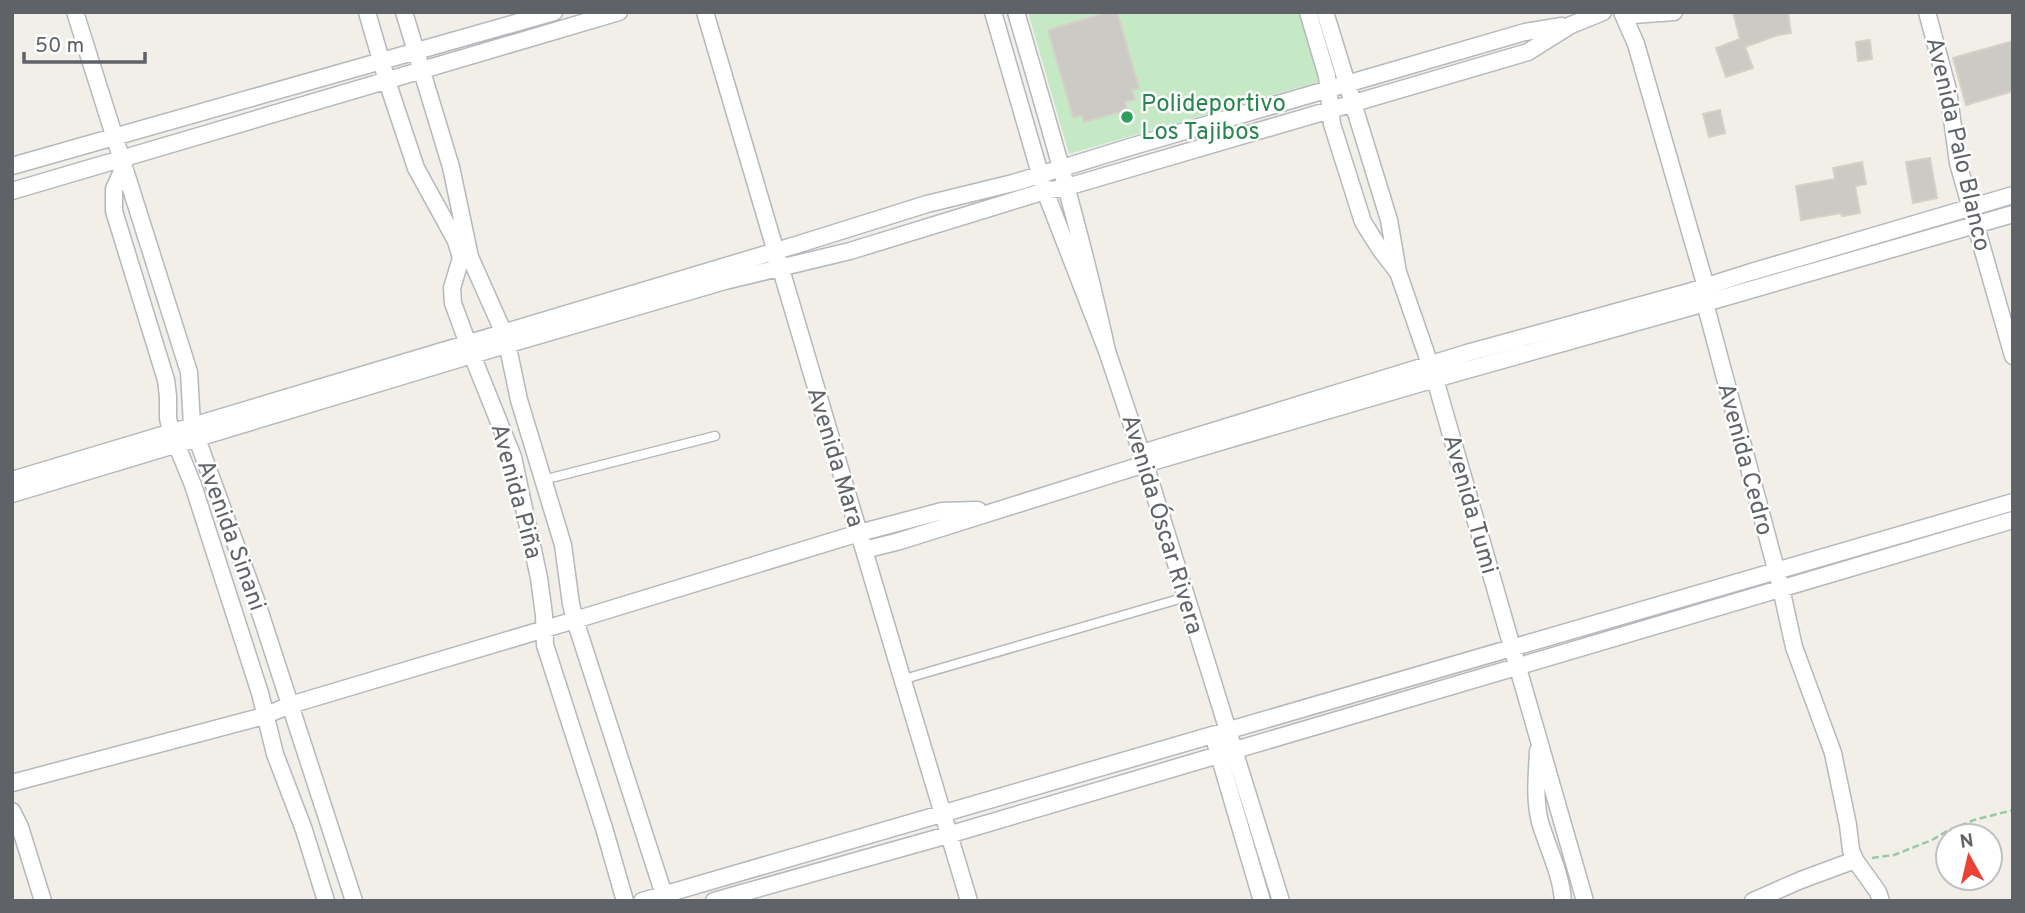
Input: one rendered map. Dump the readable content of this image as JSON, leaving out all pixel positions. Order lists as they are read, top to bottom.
{
  "streets": {
    "street": [
      "Avenida Palo Blanco",
      "Avenida Mara",
      "Avenida Cedro",
      "Avenida Piña",
      "Avenida Tumi",
      "Avenida Óscar Rivera",
      "Avenida Sinani"
    ]
  },
  "places": ["Polideportivo Los Tajibos"],
  "scale_bar": "50 m",
  "north": "top"
}
